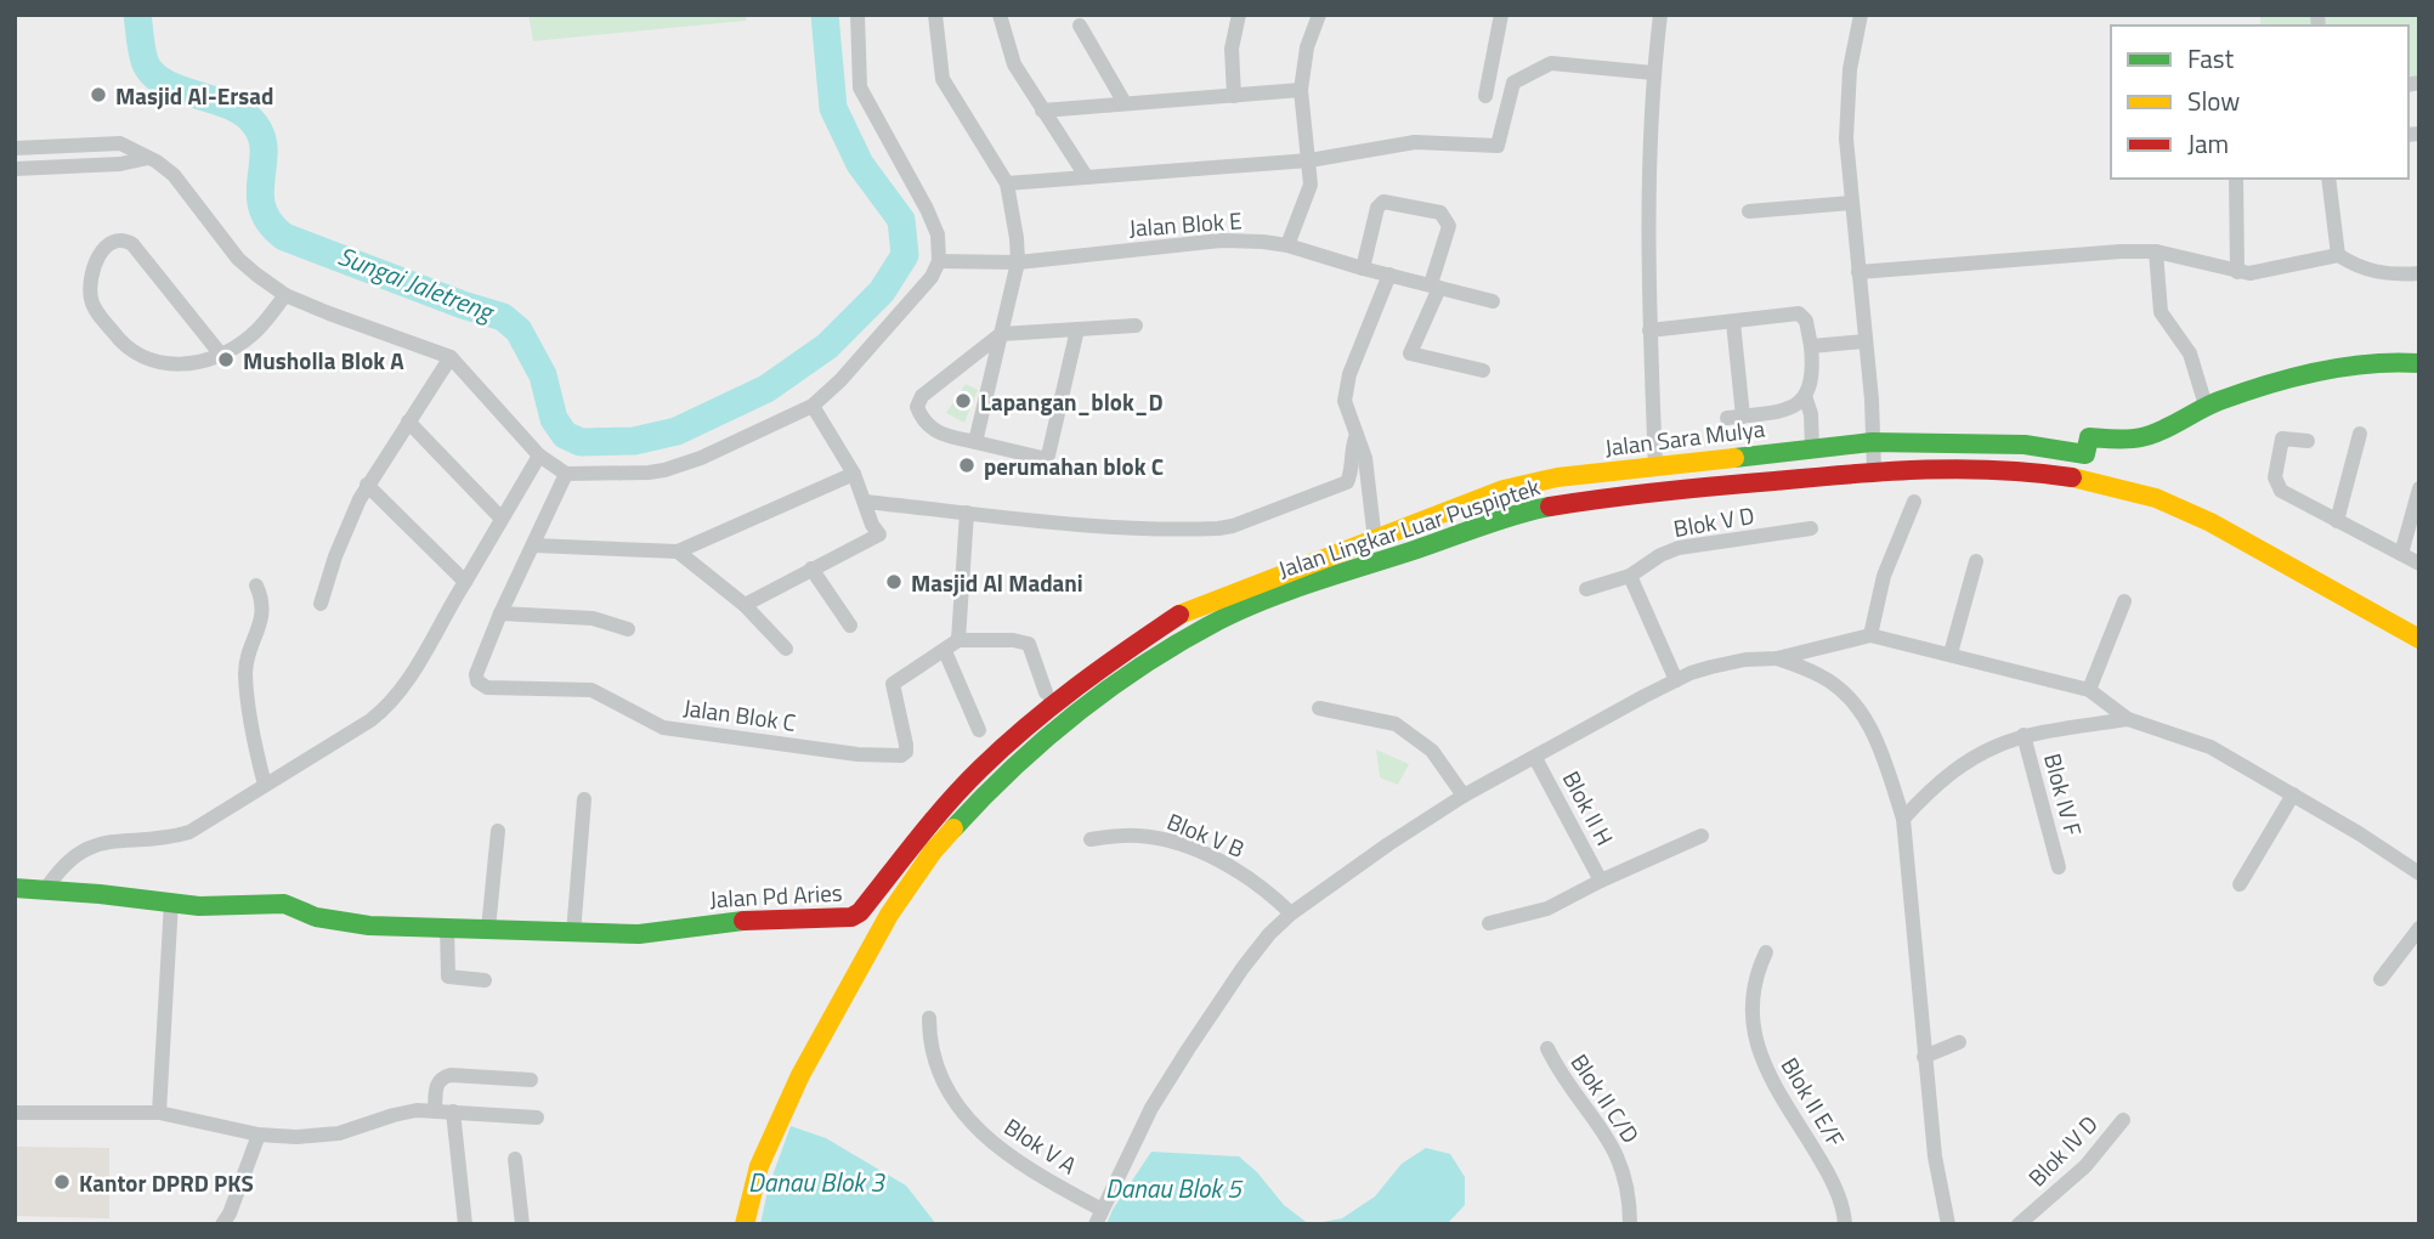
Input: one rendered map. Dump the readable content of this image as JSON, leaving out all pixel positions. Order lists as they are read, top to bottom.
{
  "streets": {
    "street": [
      "Jalan Blok E",
      "Jalan Sara Mulya",
      "Blok V D",
      "Jalan Lingkar Luar Puspiptek",
      "Jalan Blok C",
      "Blok IV F",
      "Blok II H",
      "Blok V B",
      "Jalan Pd Aries",
      "Blok II C/D",
      "Blok II E/F",
      "Blok V A",
      "Blok IV D"
    ]
  },
  "crossings": [
    ["Jalan Sara Mulya", "Jalan Pd Aries"]
  ],
  "water": ["Sungai Jaletreng", "Danau Blok 3", "Danau Blok 5"],
  "places": [
    "Masjid Al-Ersad",
    "Musholla Blok A",
    "Lapangan_blok_D",
    "perumahan blok C",
    "Masjid Al Madani",
    "Kantor DPRD PKS"
  ],
  "legend": ["Fast", "Slow", "Jam"]
}
